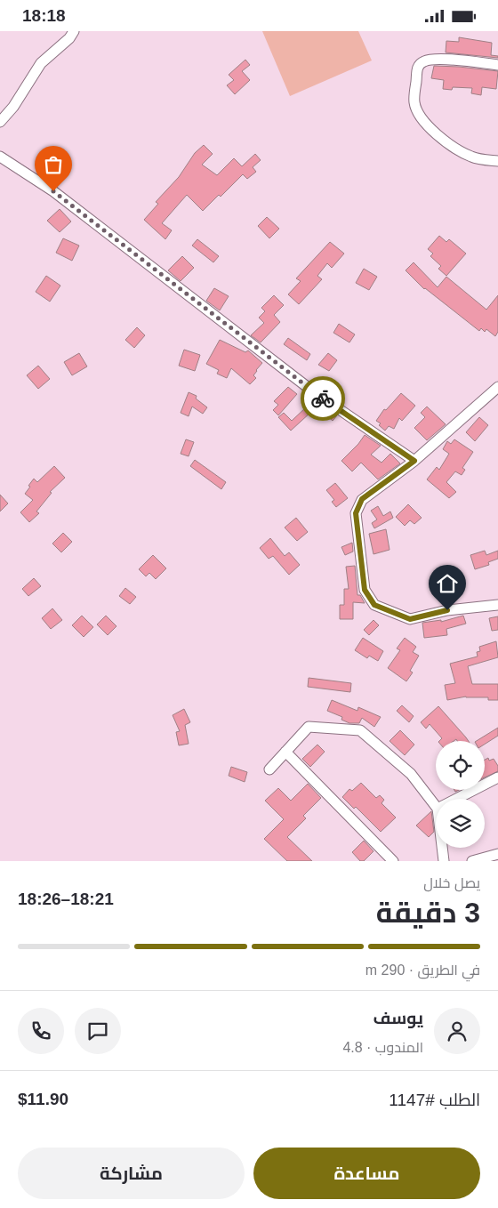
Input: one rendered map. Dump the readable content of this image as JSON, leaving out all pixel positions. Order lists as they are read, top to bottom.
{
  "page": {
    "status": "18:18",
    "heading": ["3 دقيقة", "يصل خلال", "18:21–18:26"],
    "panel": [
      "يوسف",
      "المندوب · 4.8",
      "الطلب #1147",
      "$11.90"
    ],
    "bar": "في الطريق · 290 m",
    "buttons": ["مساعدة", "مشاركة"]
  }
}
